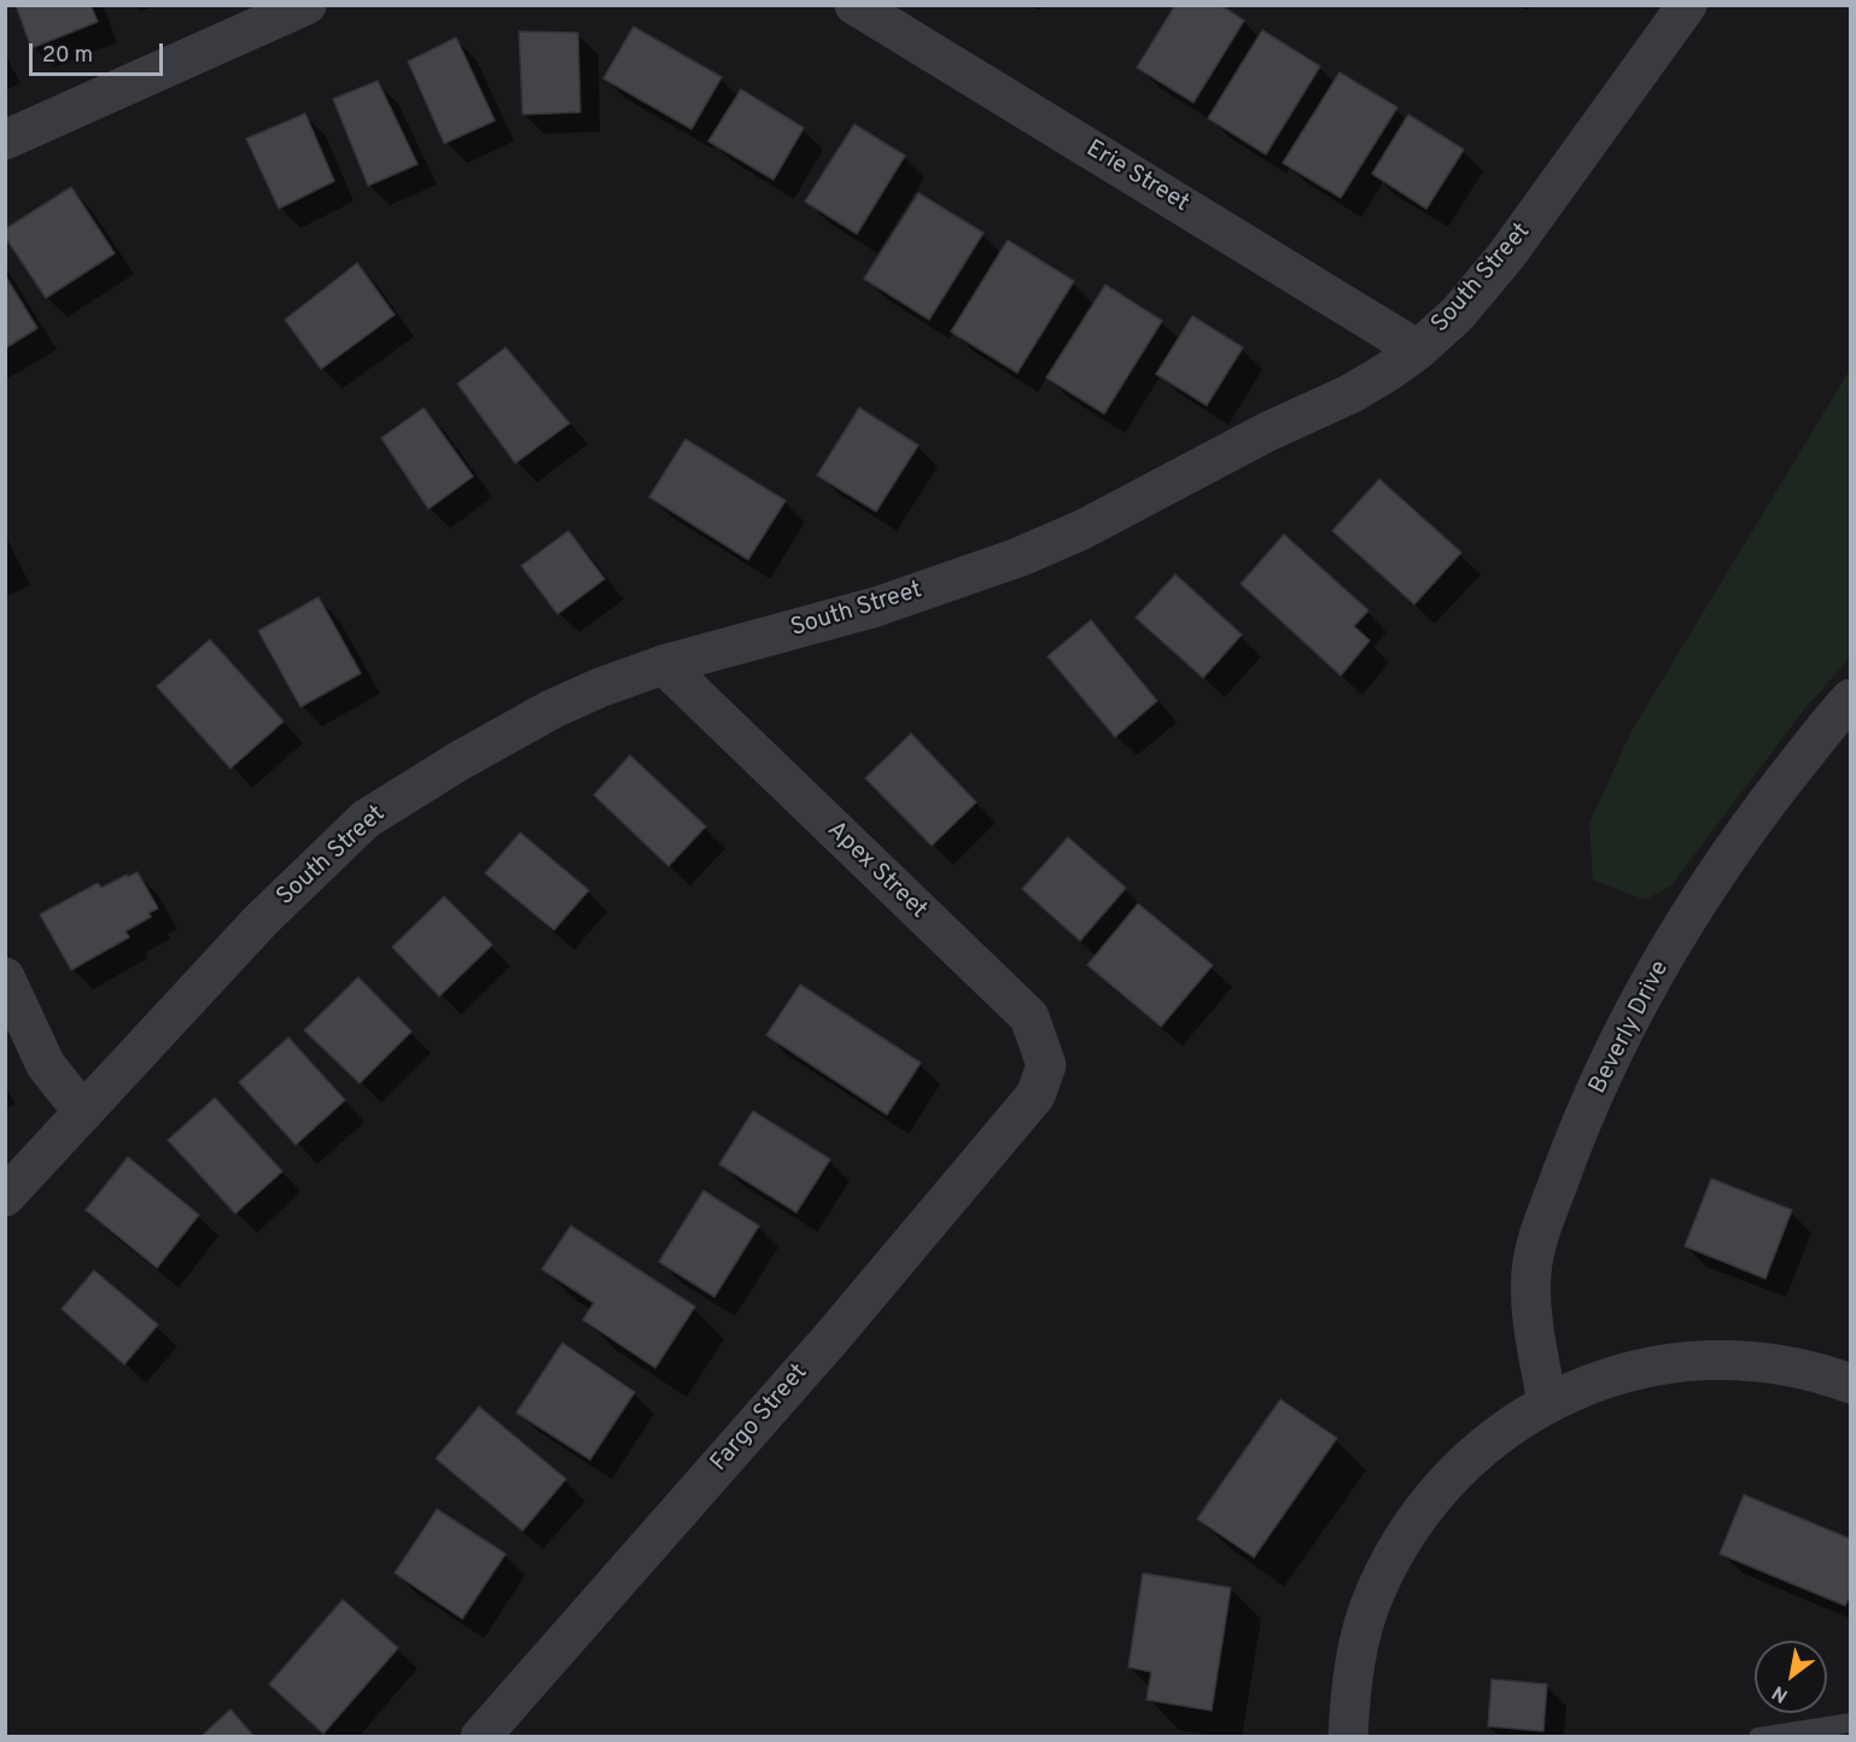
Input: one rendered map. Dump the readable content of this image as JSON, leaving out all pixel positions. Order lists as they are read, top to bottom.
{
  "streets": {
    "street": [
      "Erie Street",
      "South Street",
      "Apex Street",
      "Beverly Drive",
      "Fargo Street"
    ]
  },
  "crossings": [
    ["Erie Street", "South Street"],
    ["South Street", "Apex Street"],
    ["Apex Street", "Fargo Street"]
  ],
  "scale_bar": "20 m",
  "north": "bottom left"
}
